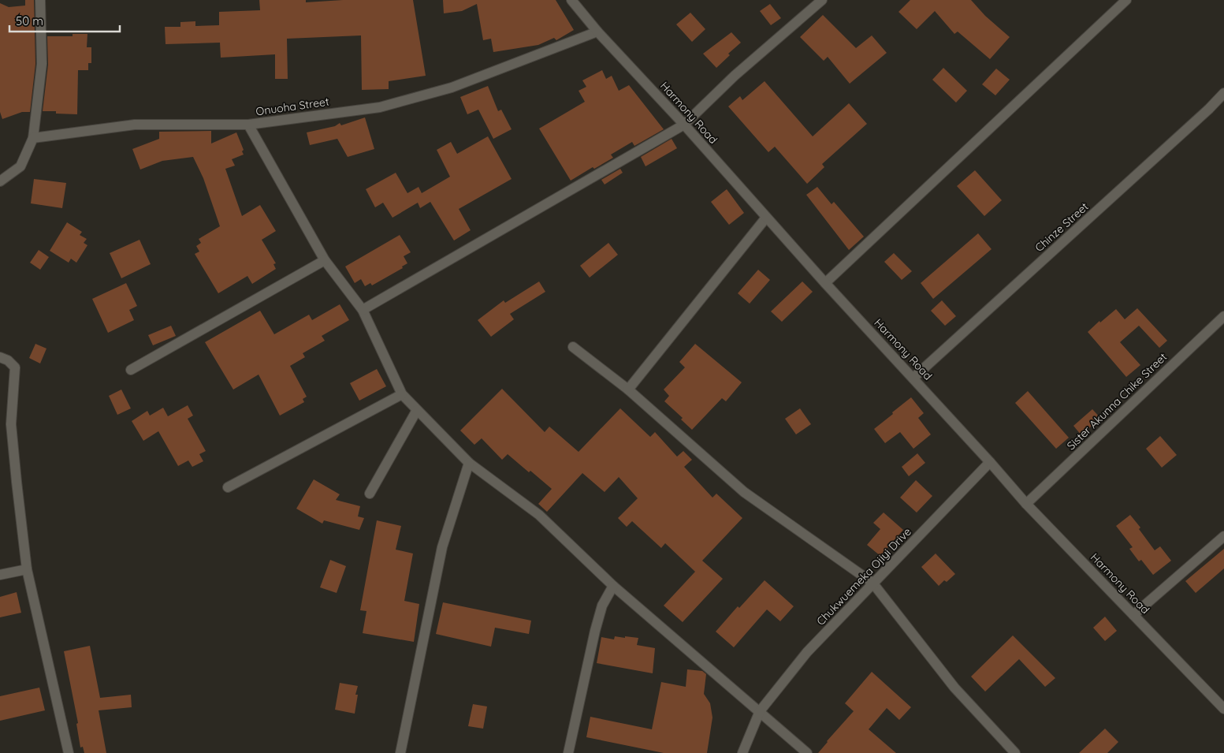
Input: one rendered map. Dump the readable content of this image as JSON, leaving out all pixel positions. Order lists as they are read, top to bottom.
{
  "streets": {
    "street": [
      "Onuoha Street",
      "Harmony Road",
      "Chinze Street",
      "Sister Akunna Chike Street",
      "Chukwuemeka Ojiyi Drive"
    ]
  },
  "crossings": [
    ["Onuoha Street", "Harmony Road"],
    ["Harmony Road", "Chinze Street"],
    ["Harmony Road", "Sister Akunna Chike Street"],
    ["Harmony Road", "Chukwuemeka Ojiyi Drive"]
  ],
  "scale_bar": "50 m"
}
